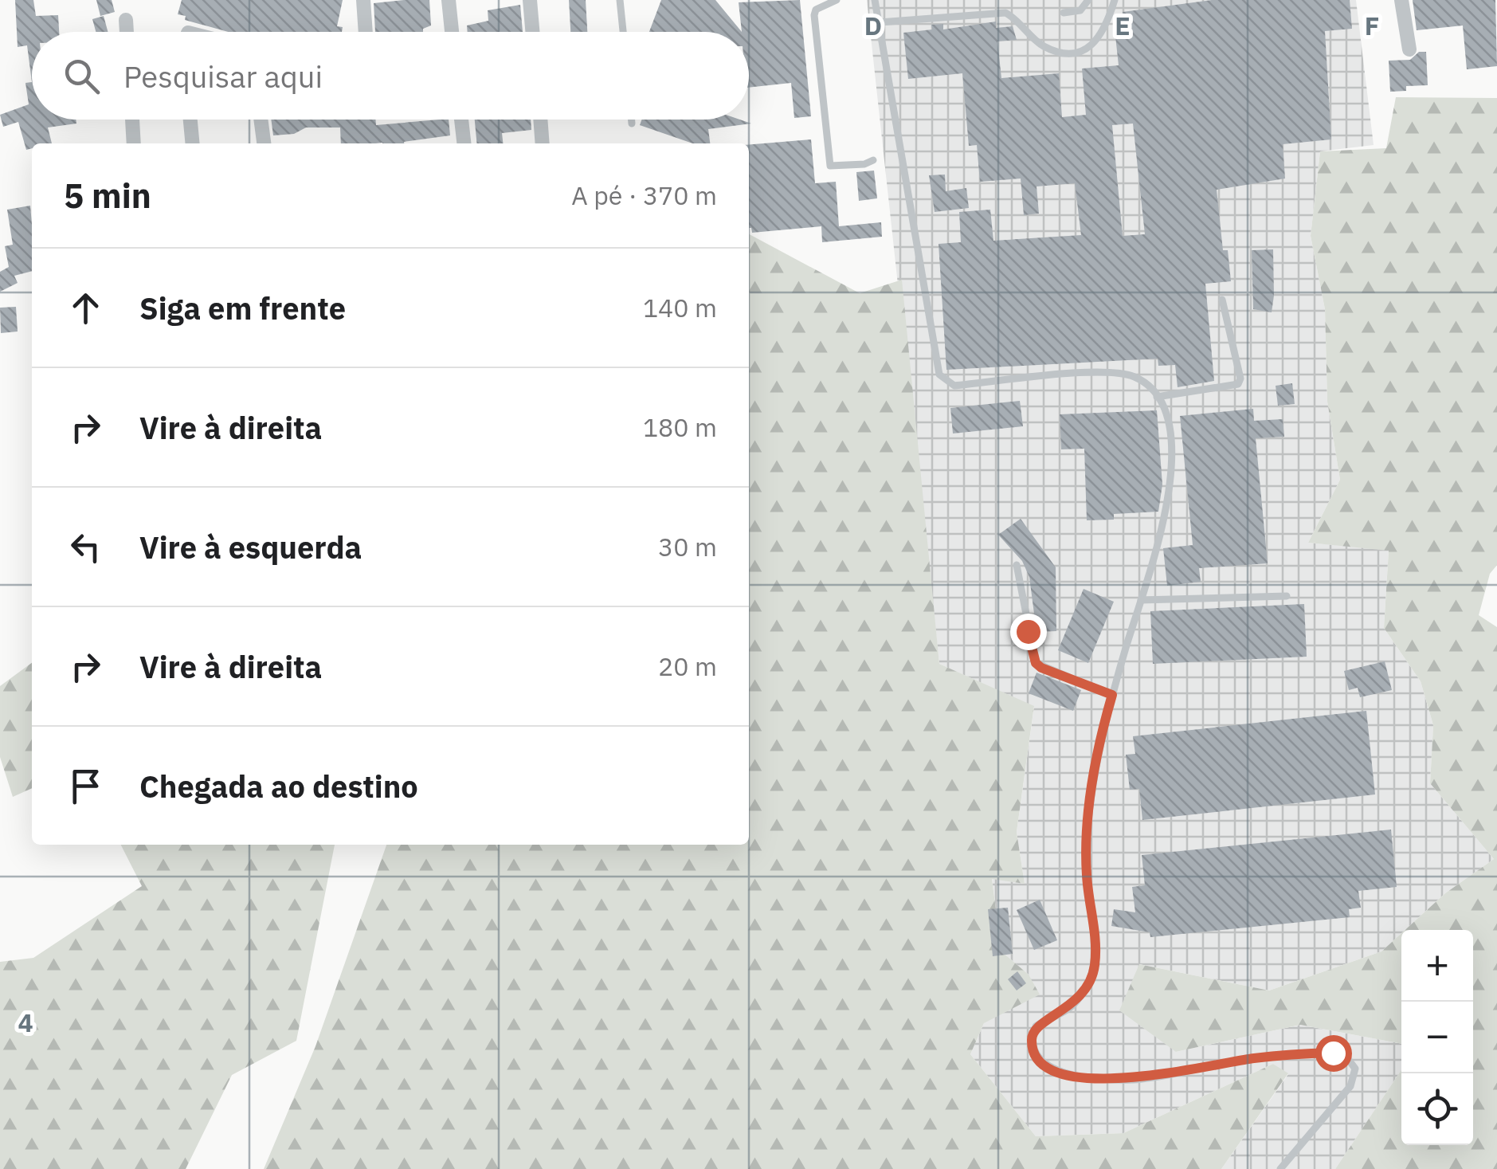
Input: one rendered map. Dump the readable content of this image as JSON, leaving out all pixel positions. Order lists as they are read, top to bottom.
{
  "page": {
    "search": "Pesquisar aqui",
    "heading": ["5 min", "A pé · 370 m"],
    "list": [
      ["Siga em frente", "140 m"],
      ["Vire à direita", "180 m"],
      ["Vire à esquerda", "30 m"],
      ["Vire à direita", "20 m"],
      "Chegada ao destino"
    ],
    "map_buttons": ["+", "−"]
  },
  "grid": {
    "columns": ["D", "E", "F"],
    "rows": ["4"]
  }
}
